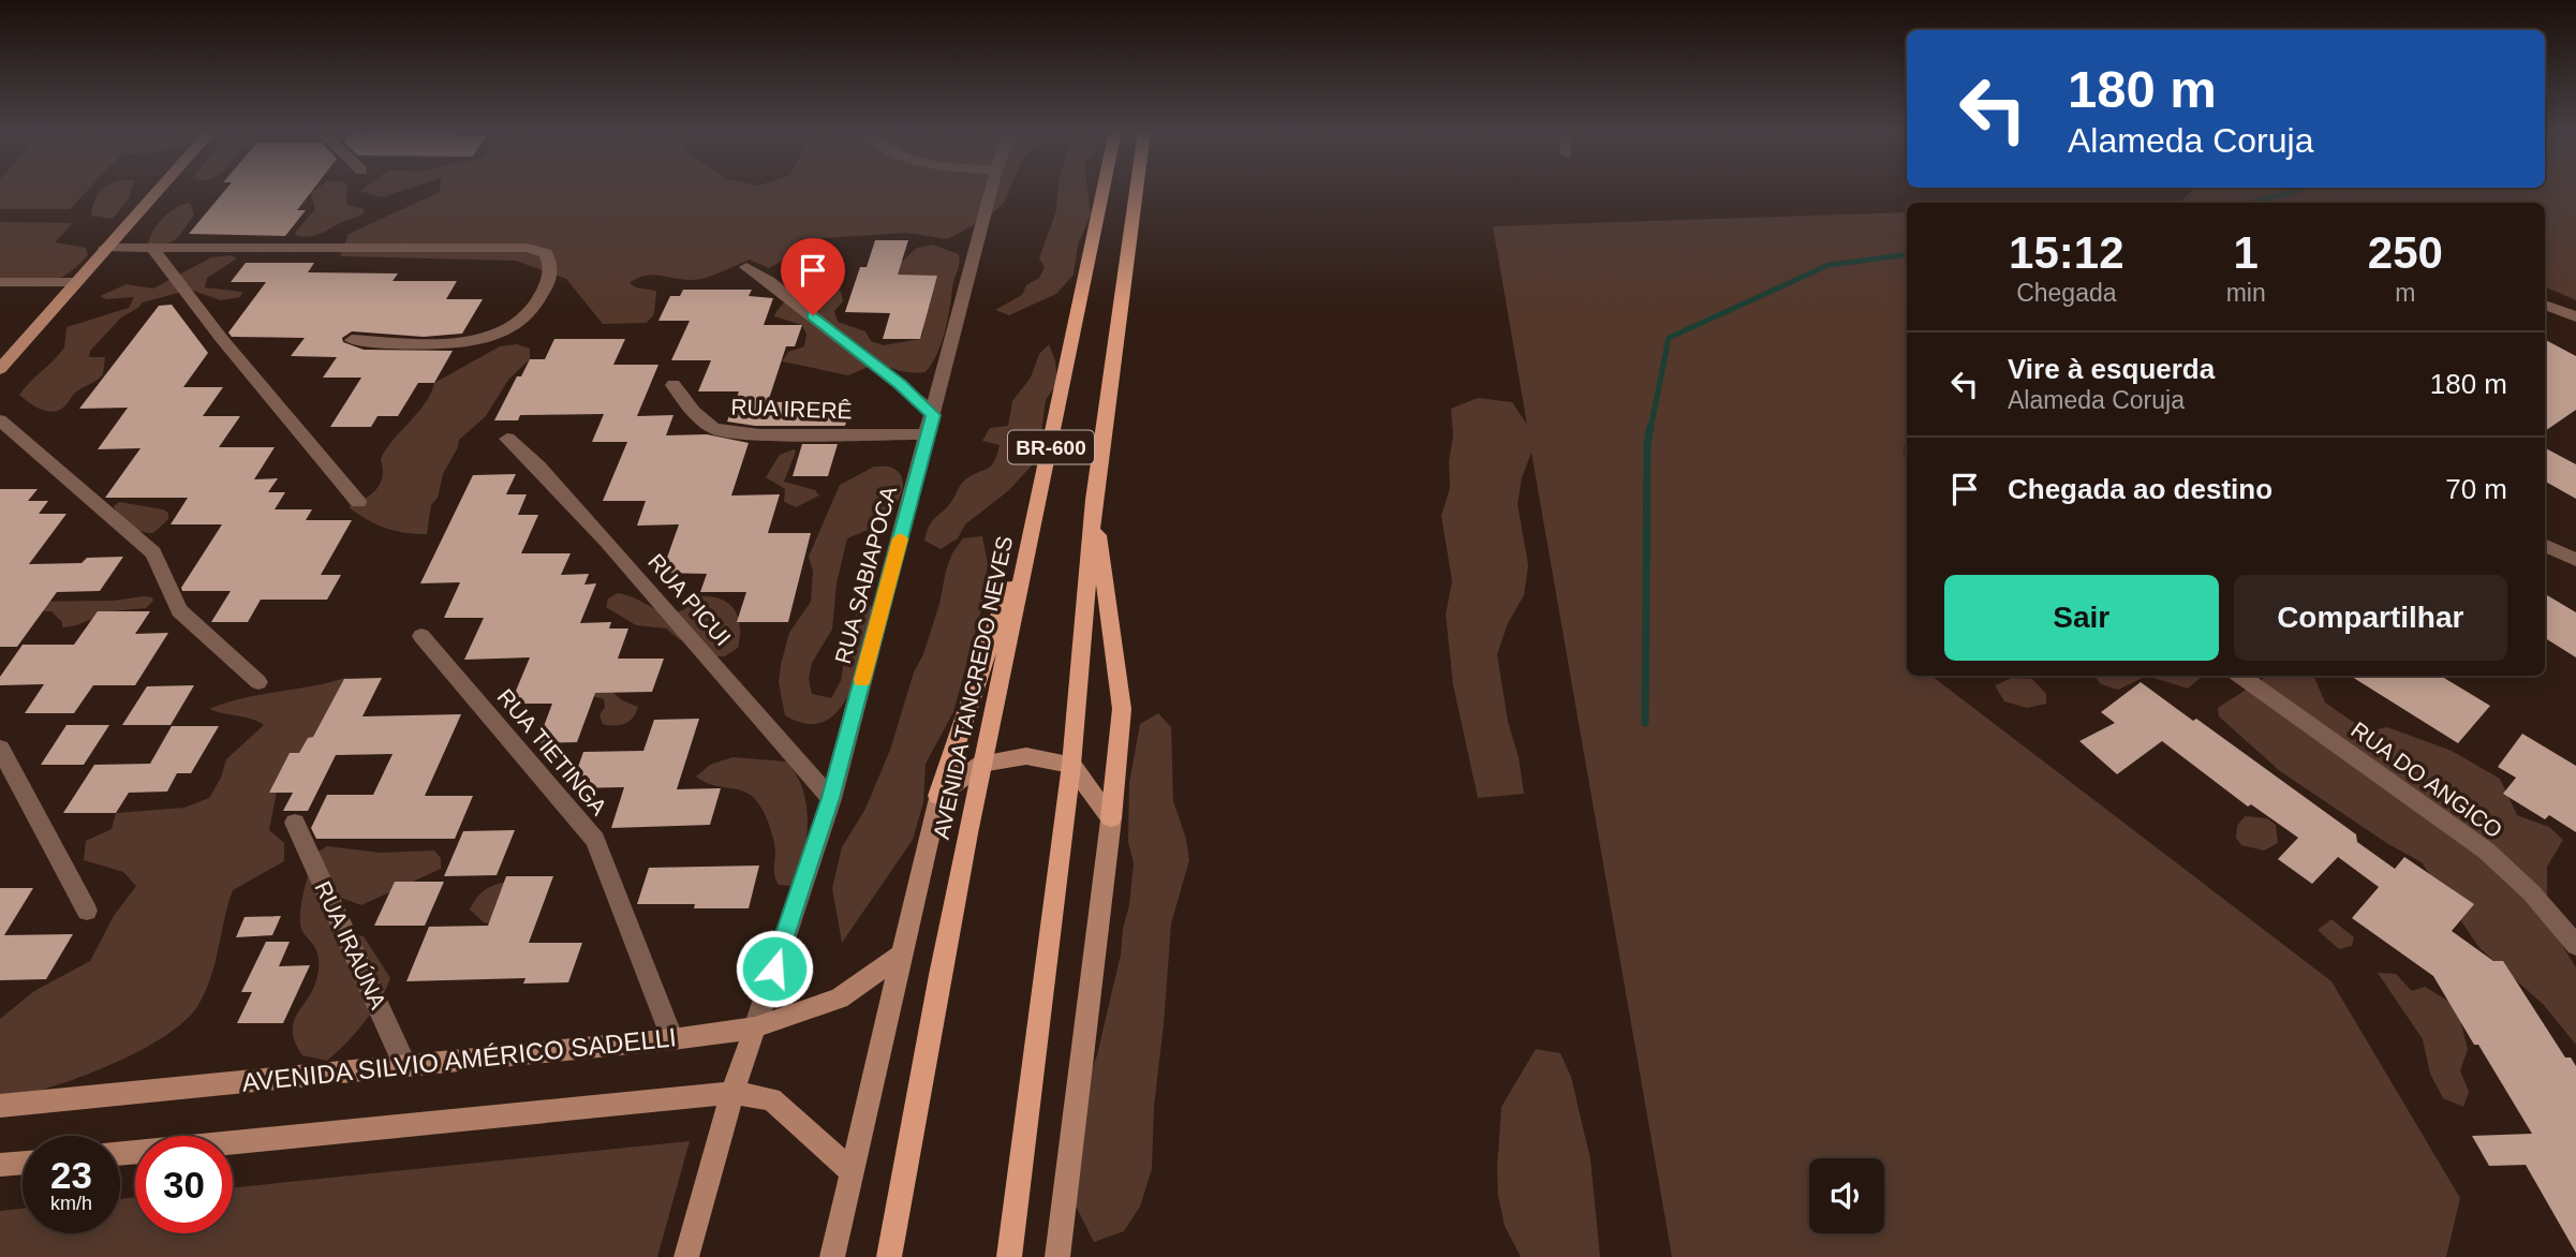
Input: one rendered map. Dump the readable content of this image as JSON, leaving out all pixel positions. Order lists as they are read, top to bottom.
{
  "streets": {
    "main road": ["BR-600", "AVENIDA TANCREDO NEVES", "AVENIDA SILVIO AMÉRICO SADELLI"],
    "street": [
      "RUA IRERÊ",
      "RUA SABIAPOCA",
      "RUA PICUI",
      "RUA TIETINGA",
      "RUA DO ANGICO",
      "RUA IRAÚNA"
    ]
  },
  "crossings": [
    ["RUA IRERÊ", "RUA SABIAPOCA"],
    ["RUA SABIAPOCA", "RUA PICUI"],
    ["RUA SABIAPOCA", "AVENIDA SILVIO AMÉRICO SADELLI"],
    ["RUA TIETINGA", "AVENIDA SILVIO AMÉRICO SADELLI"],
    ["RUA IRAÚNA", "AVENIDA SILVIO AMÉRICO SADELLI"]
  ],
  "page": {
    "turn": ["180 m", "Alameda Coruja"],
    "eta": [
      "15:12",
      "Chegada",
      "1",
      "min",
      "250",
      "m"
    ],
    "list": [
      {
        "name": "Vire à esquerda",
        "note": "Alameda Coruja",
        "value": "180 m"
      },
      {
        "name": "Chegada ao destino",
        "value": "70 m"
      }
    ],
    "buttons": ["Sair", "Compartilhar"],
    "speed": "23 km/h",
    "limit": "30"
  }
}
